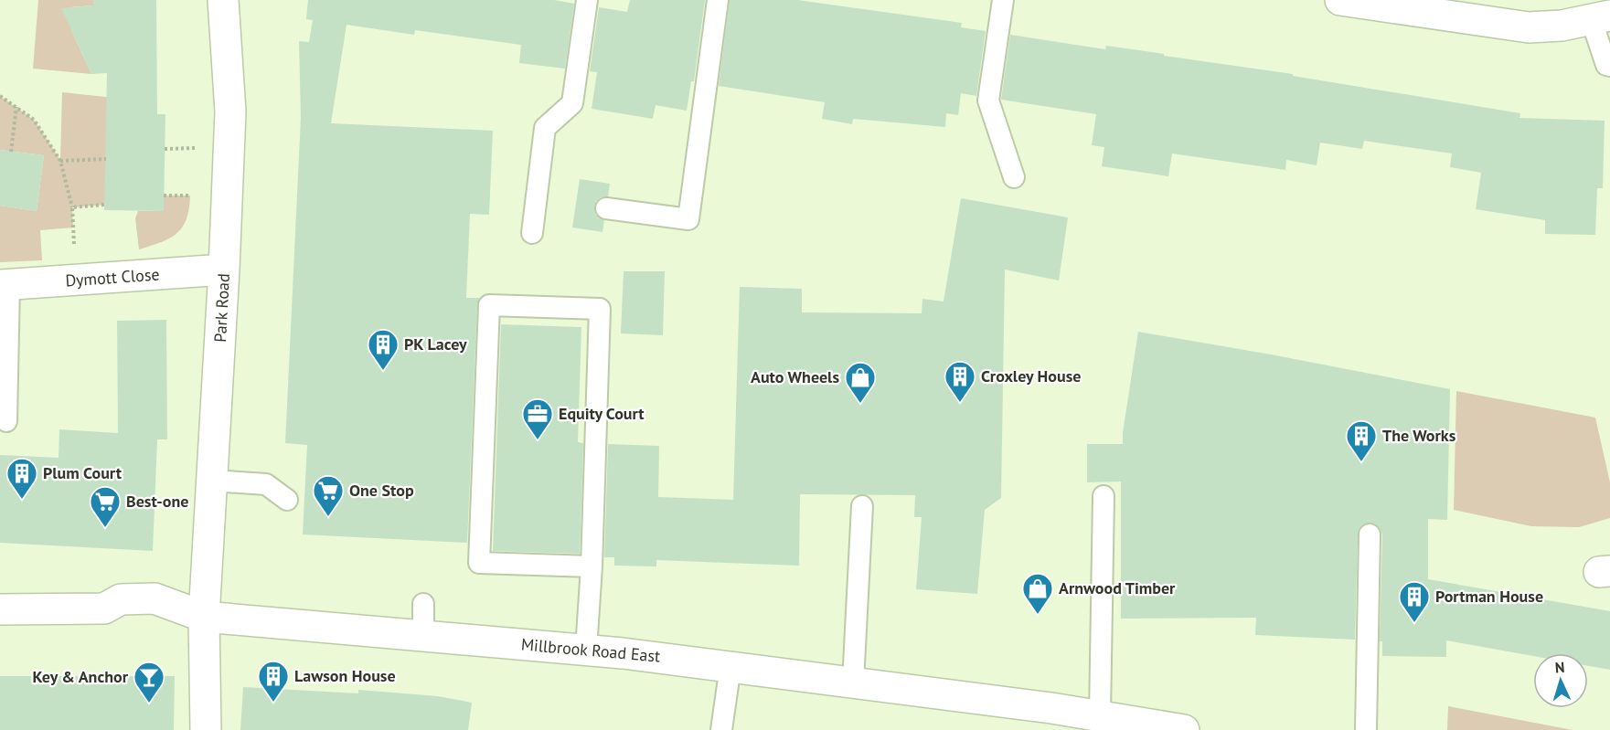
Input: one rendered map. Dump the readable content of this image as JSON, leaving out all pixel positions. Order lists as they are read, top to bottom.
{
  "streets": {
    "street": ["Dymott Close", "Park Road", "Millbrook Road East"]
  },
  "crossings": [
    ["Dymott Close", "Park Road"],
    ["Park Road", "Millbrook Road East"]
  ],
  "places": {
    "building": [
      "PK Lacey",
      "Croxley House",
      "The Works",
      "Plum Court",
      "Portman House",
      "Lawson House"
    ],
    "shop": ["Auto Wheels", "Arnwood Timber"],
    "office": ["Equity Court"],
    "supermarket": ["One Stop", "Best-one"],
    "bar": ["Key & Anchor"]
  },
  "north": "top"
}
